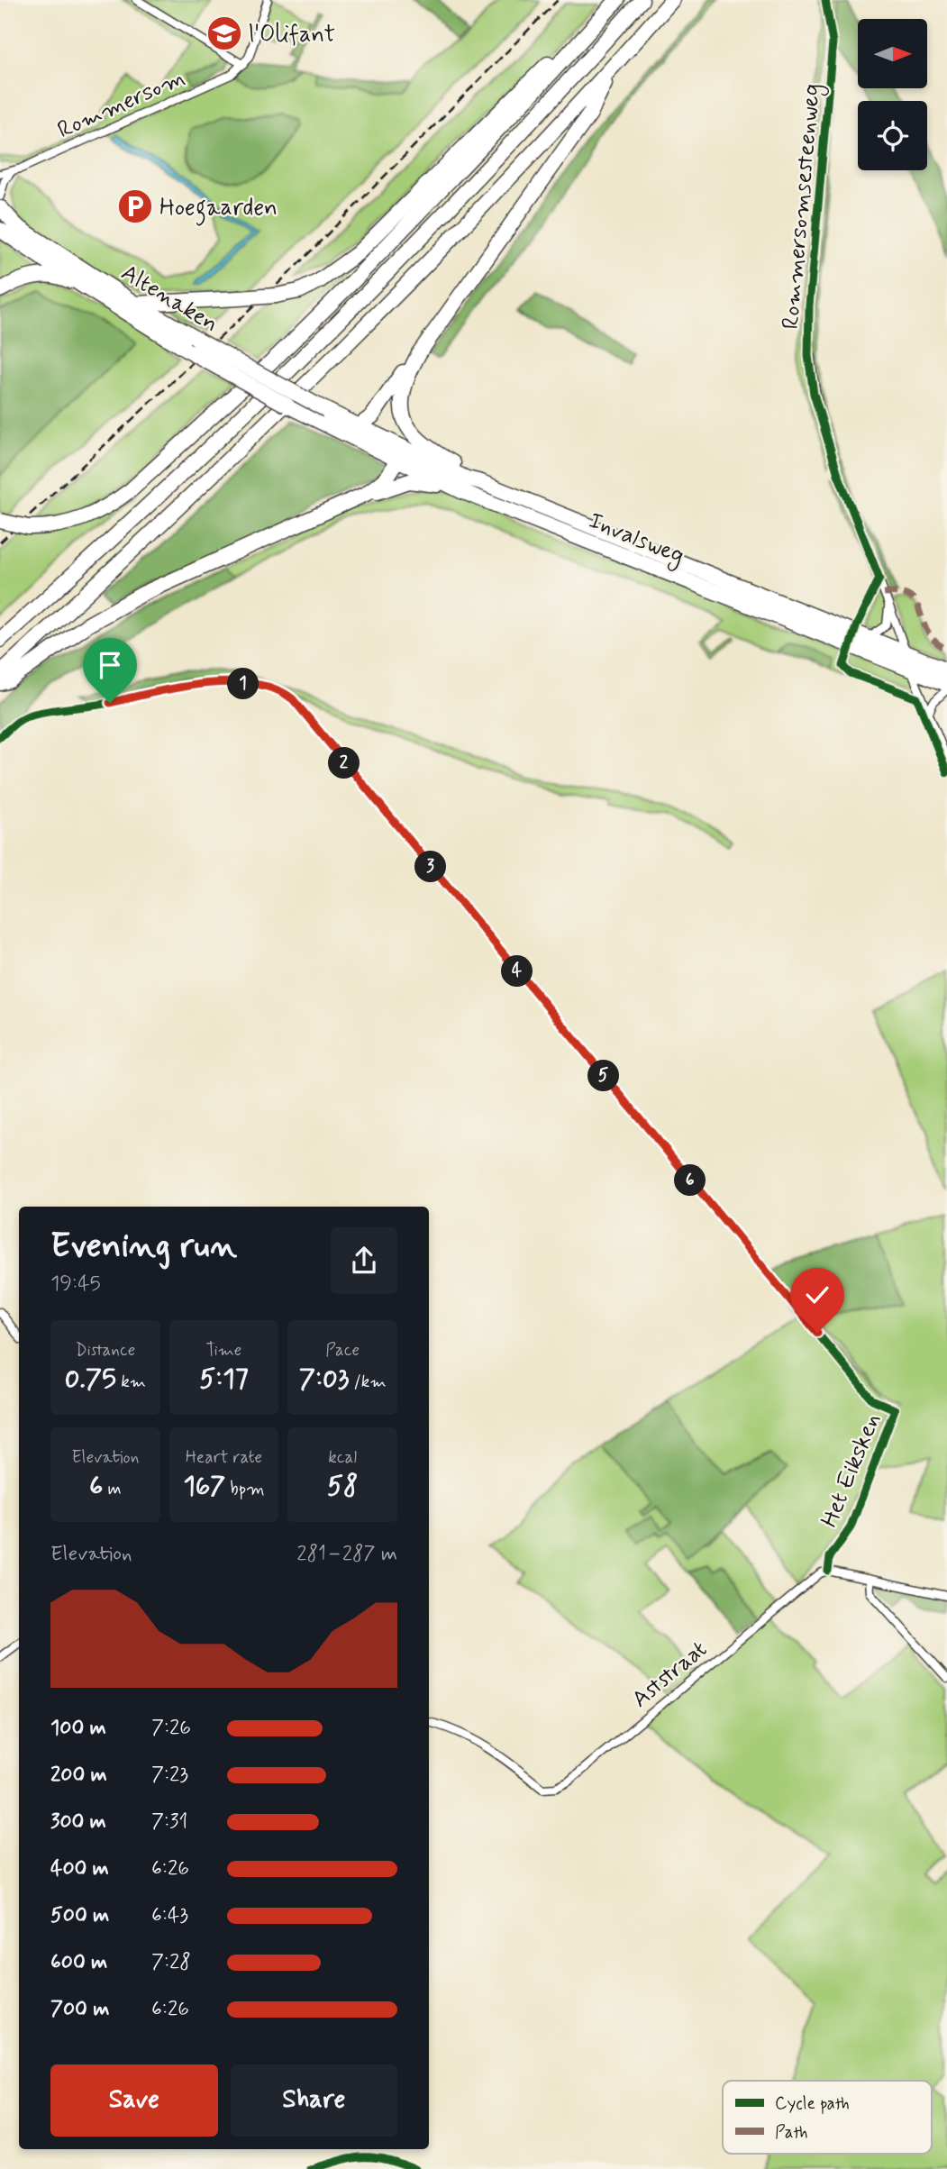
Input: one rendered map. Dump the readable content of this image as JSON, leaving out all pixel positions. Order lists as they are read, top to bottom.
{
  "streets": {
    "highway": ["Altenaken", "Invalsweg"],
    "street": [
      "Rommersom",
      "Rommersomsesteenweg",
      "Het Eiksken",
      "Aststraat"
    ]
  },
  "crossings": [
    ["Rommersomsesteenweg", "Invalsweg"],
    ["Altenaken", "Invalsweg"],
    ["Het Eiksken", "Aststraat"]
  ],
  "places": {
    "school or university": ["l'Olifant"],
    "parking": ["Hoegaarden"]
  },
  "legend": ["Cycle path", "Path"],
  "north": "right",
  "page": {
    "pins": [
      "1",
      "2",
      "3",
      "4",
      "5",
      "6"
    ],
    "heading": ["Evening run", "19:45"],
    "stats": [
      ["Distance", "0.75 km"],
      ["Time", "5:17"],
      ["Pace", "7:03 /km"],
      ["Elevation", "6 m"],
      ["Heart rate", "167 bpm"],
      ["kcal", "58"]
    ],
    "chart": ["Elevation", "281–287 m"],
    "list": [
      {
        "name": "100 m",
        "note": "7:26"
      },
      {
        "name": "200 m",
        "note": "7:23"
      },
      {
        "name": "300 m",
        "note": "7:31"
      },
      {
        "name": "400 m",
        "note": "6:26"
      },
      {
        "name": "500 m",
        "note": "6:43"
      },
      {
        "name": "600 m",
        "note": "7:28"
      },
      {
        "name": "700 m",
        "note": "6:26"
      }
    ],
    "buttons": ["Save", "Share"]
  }
}
